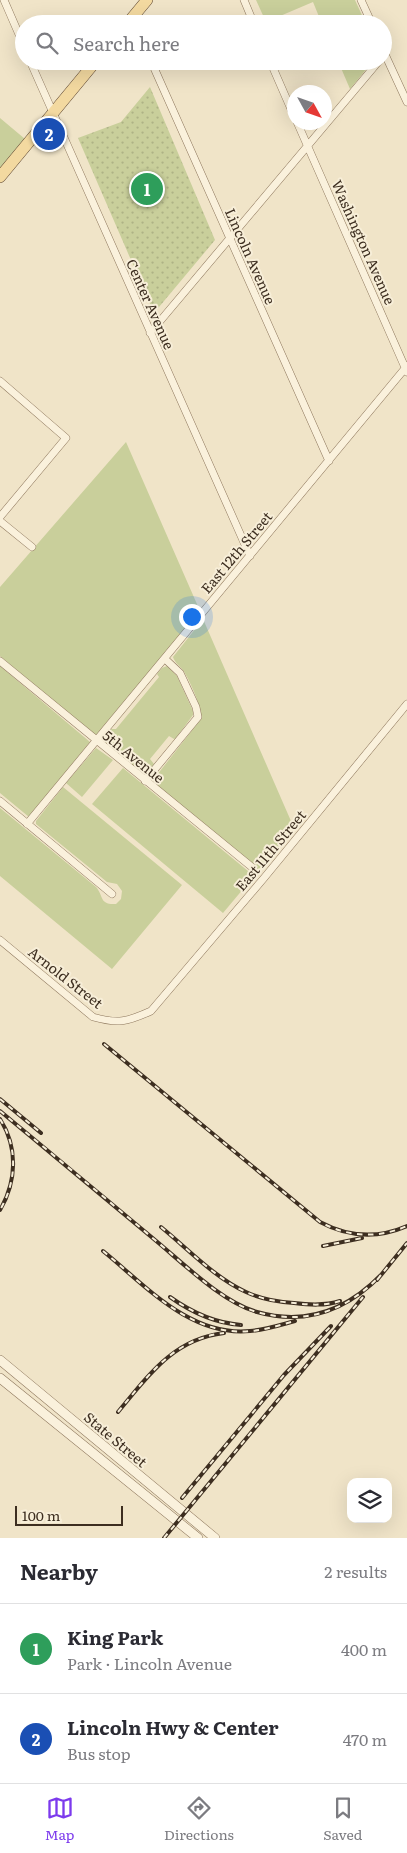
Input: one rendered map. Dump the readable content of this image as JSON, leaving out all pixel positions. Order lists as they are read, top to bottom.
{
  "streets": {
    "street": [
      "Washington Avenue",
      "Lincoln Avenue",
      "Center Avenue",
      "East 12th Street",
      "5th Avenue",
      "East 11th Street",
      "Arnold Street",
      "State Street"
    ]
  },
  "crossings": [
    ["Washington Avenue", "East 12th Street"],
    ["Lincoln Avenue", "East 12th Street"],
    ["Center Avenue", "East 12th Street"],
    ["East 12th Street", "5th Avenue"],
    ["East 11th Street", "Arnold Street"]
  ],
  "scale_bar": "100 m",
  "north": "bottom right",
  "page": {
    "search": "Search here",
    "pins": ["2", "1"],
    "scale": "100 m",
    "heading": ["Nearby", "2 results"],
    "list": [
      {
        "mark": "1",
        "name": "King Park",
        "note": "Park · Lincoln Avenue",
        "value": "400 m"
      },
      {
        "mark": "2",
        "name": "Lincoln Hwy & Center",
        "note": "Bus stop",
        "value": "470 m"
      }
    ],
    "nav": ["Map", "Directions", "Saved"]
  }
}
